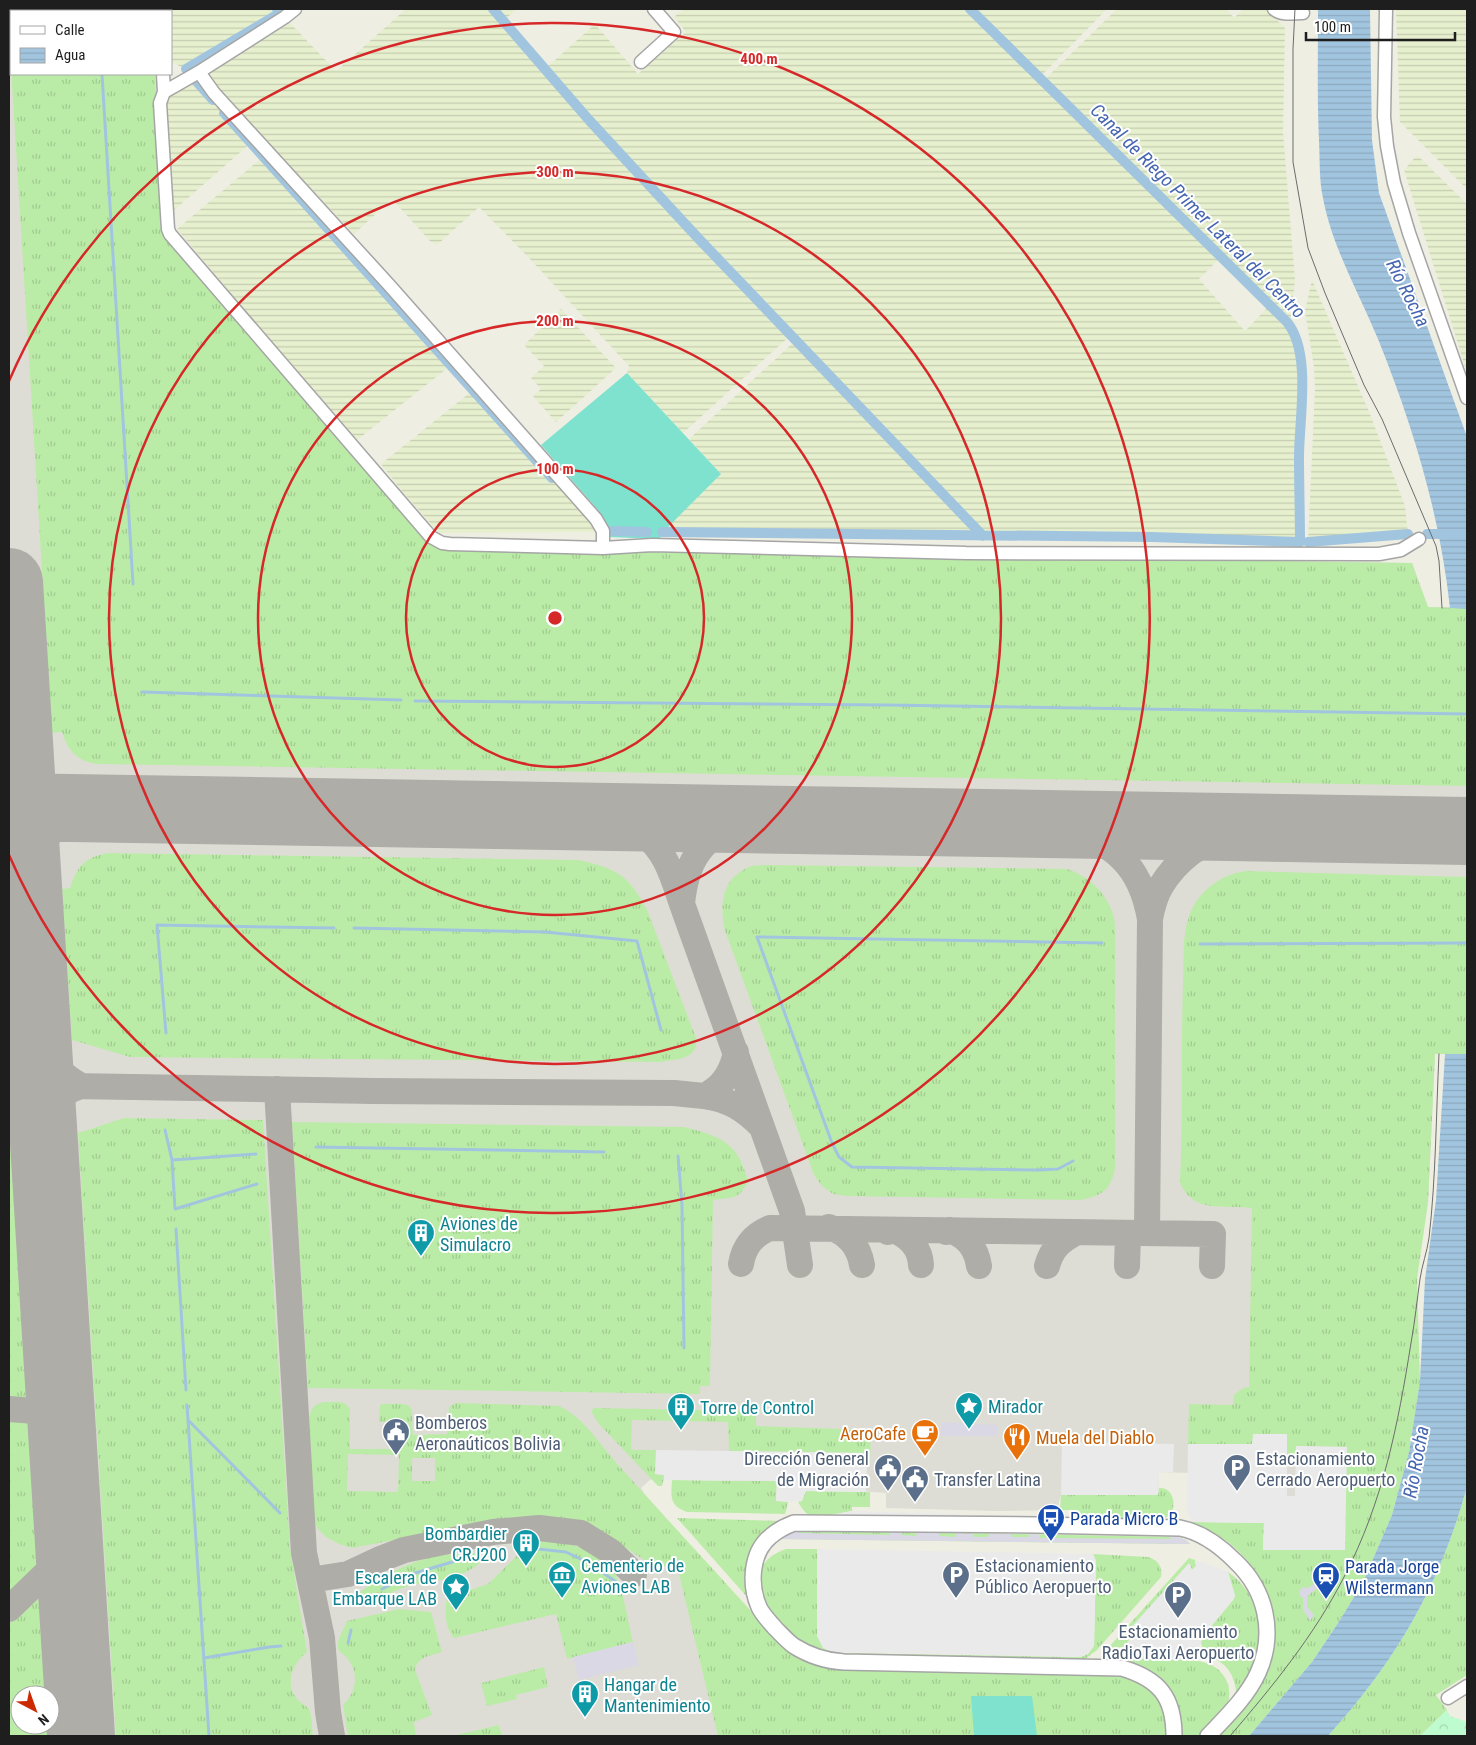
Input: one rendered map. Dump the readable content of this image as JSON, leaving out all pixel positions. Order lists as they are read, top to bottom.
{
  "water": ["Canal de Riego Primer Lateral del Centro", "Río Rocha"],
  "places": {
    "building": [
      "Aviones de Simulacro",
      "Torre de Control",
      "Bombardier CRJ200",
      "Hangar de Mantenimiento"
    ],
    "place": ["Mirador", "Escalera de Embarque LAB"],
    "public building": ["Bomberos Aeronaúticos Bolivia", "Dirección General de Migración", "Transfer Latina"],
    "cafe": ["AeroCafe"],
    "restaurant": ["Muela del Diablo"],
    "parking": ["Estacionamiento Cerrado Aeropuerto", "Estacionamiento Público Aeropuerto", "Estacionamiento RadioTaxi Aeropuerto"],
    "bus stop": ["Parada Micro B"],
    "museum": ["Cementerio de Aviones LAB"],
    "station": ["Parada Jorge Wilstermann"]
  },
  "legend": ["Calle", "Agua"],
  "scale_bar": "100 m",
  "north": "bottom right",
  "rings": [
    "400 m",
    "300 m",
    "200 m",
    "100 m"
  ]
}
